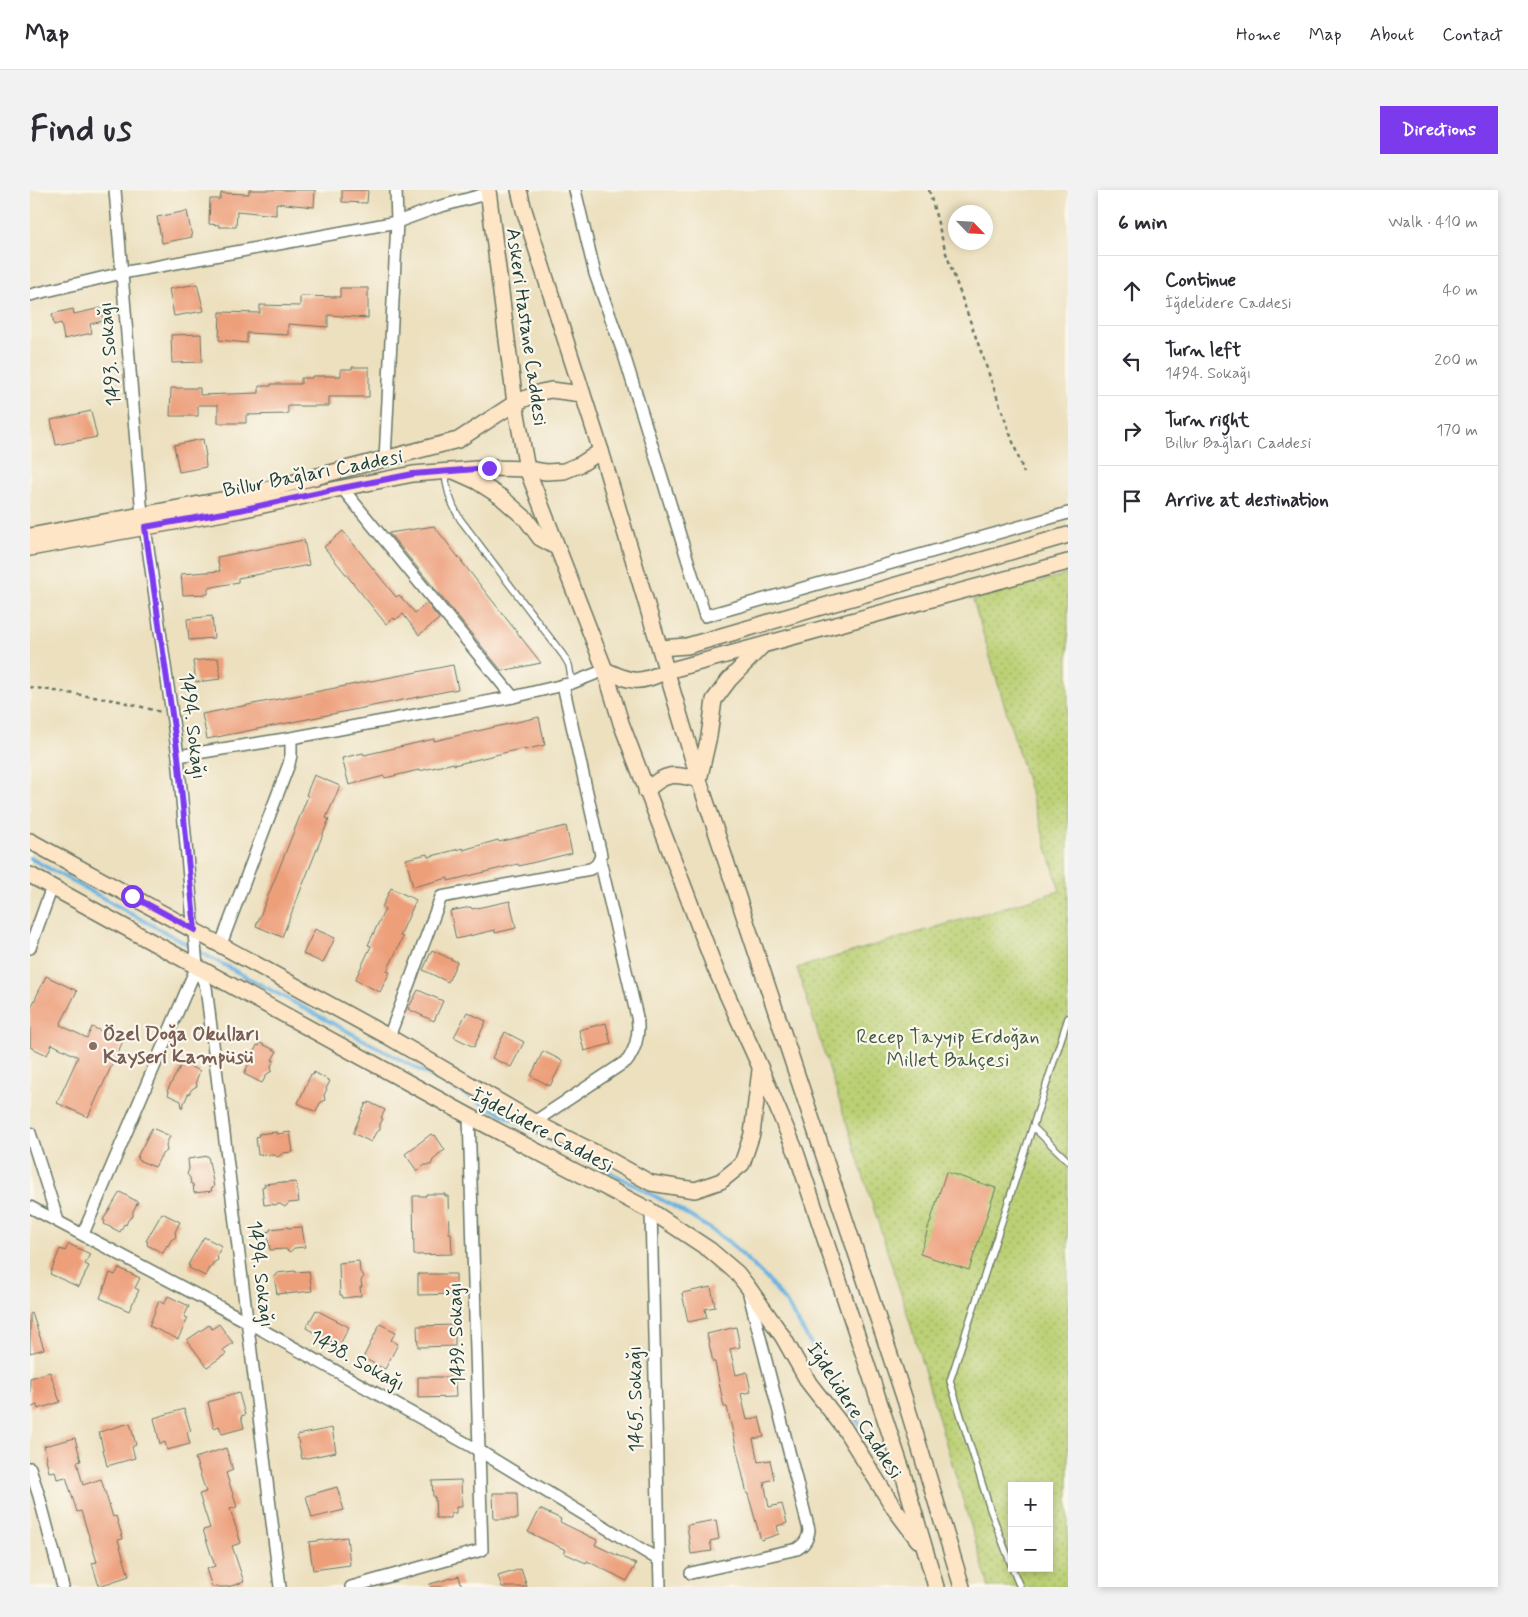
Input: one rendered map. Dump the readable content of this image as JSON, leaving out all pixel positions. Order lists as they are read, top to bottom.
{
  "streets": {
    "street": [
      "Askeri Hastane Caddesi",
      "1493. Sokağı",
      "Billur Bağları Caddesi",
      "1494. Sokağı",
      "İğdelidere Caddesi",
      "1439. Sokağı",
      "1438. Sokağı",
      "1465. Sokağı"
    ]
  },
  "crossings": [
    ["Askeri Hastane Caddesi", "Billur Bağları Caddesi"],
    ["Askeri Hastane Caddesi", "İğdelidere Caddesi"],
    ["1493. Sokağı", "Billur Bağları Caddesi"],
    ["1493. Sokağı", "1494. Sokağı"],
    ["Billur Bağları Caddesi", "1494. Sokağı"],
    ["1494. Sokağı", "İğdelidere Caddesi"],
    ["1494. Sokağı", "1438. Sokağı"],
    ["İğdelidere Caddesi", "1439. Sokağı"],
    ["İğdelidere Caddesi", "1465. Sokağı"],
    ["1439. Sokağı", "1438. Sokağı"],
    ["1438. Sokağı", "1465. Sokağı"]
  ],
  "parks": ["Recep Tayyip Erdoğan Millet Bahçesi"],
  "places": ["Özel Doğa Okulları Kayseri Kampüsü"],
  "north": "bottom right",
  "page": {
    "header": "Map",
    "nav": [
      "Home",
      "Map",
      "About",
      "Contact"
    ],
    "buttons": "Directions",
    "title": "Find us",
    "heading": ["6 min", "Walk · 410 m"],
    "list": [
      ["Continue", "İğdelidere Caddesi", "40 m"],
      ["Turn left", "1494. Sokağı", "200 m"],
      ["Turn right", "Billur Bağları Caddesi", "170 m"],
      "Arrive at destination"
    ],
    "map_buttons": ["+", "−"]
  }
}
